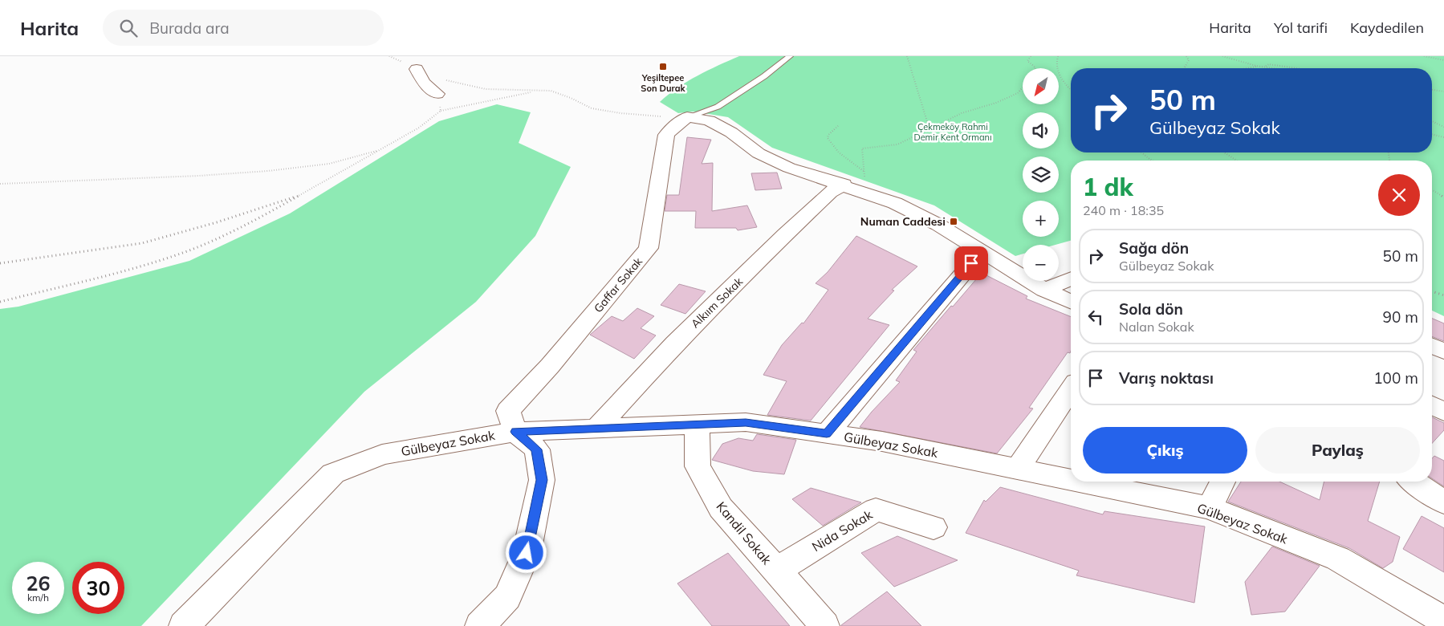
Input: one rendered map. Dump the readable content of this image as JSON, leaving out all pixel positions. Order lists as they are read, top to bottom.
{
  "streets": {
    "street": [
      "Gaffar Sokak",
      "Alkıım Sokak",
      "Gülbeyaz Sokak",
      "Nida Sokak",
      "Kandil Sokak"
    ]
  },
  "crossings": [
    ["Gaffar Sokak", "Gülbeyaz Sokak"],
    ["Alkıım Sokak", "Gülbeyaz Sokak"],
    ["Gülbeyaz Sokak", "Kandil Sokak"],
    ["Nida Sokak", "Kandil Sokak"]
  ],
  "parks": ["Çekmeköy Rahmi Demir Kent Ormanı"],
  "places": {
    "transit": ["Yeşiltepee Son Durak", "Numan Caddesi"]
  },
  "north": "bottom left",
  "page": {
    "header": "Harita",
    "search": "Burada ara",
    "nav": ["Harita", "Yol tarifi", "Kaydedilen"],
    "map_buttons": ["+", "−"],
    "turn": ["50 m", "Gülbeyaz Sokak"],
    "heading": ["1 dk", "240 m · 18:35"],
    "list": [
      {
        "name": "Sağa dön",
        "note": "Gülbeyaz Sokak",
        "value": "50 m"
      },
      {
        "name": "Sola dön",
        "note": "Nalan Sokak",
        "value": "90 m"
      },
      {
        "name": "Varış noktası",
        "value": "100 m"
      }
    ],
    "buttons": ["Çıkış", "Paylaş"],
    "speed": "26 km/h",
    "limit": "30"
  }
}
